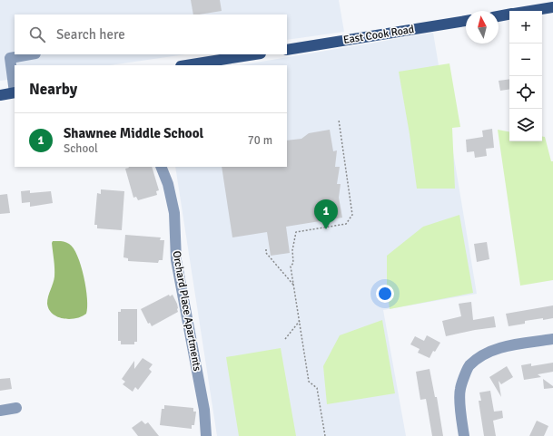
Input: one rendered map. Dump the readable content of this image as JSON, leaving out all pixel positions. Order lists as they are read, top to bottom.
{
  "streets": {
    "main road": ["East Cook Road"],
    "street": ["Orchard Place Apartments"]
  },
  "north": "top",
  "page": {
    "map_buttons": ["+", "−"],
    "search": "Search here",
    "heading": "Nearby",
    "list": [
      {
        "mark": "1",
        "name": "Shawnee Middle School",
        "note": "School",
        "value": "70 m"
      }
    ],
    "pins": "1"
  }
}
